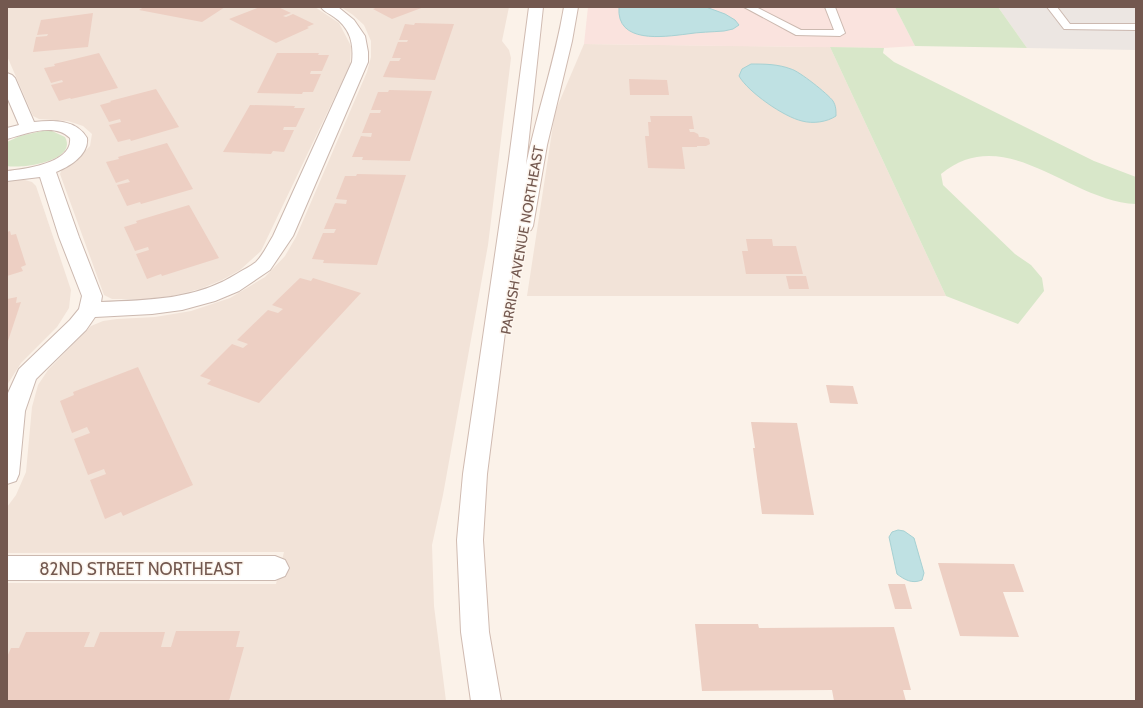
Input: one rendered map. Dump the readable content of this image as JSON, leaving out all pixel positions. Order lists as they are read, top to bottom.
{
  "streets": {
    "main road": ["PARRISH AVENUE NORTHEAST", "82ND STREET NORTHEAST"]
  }
}
